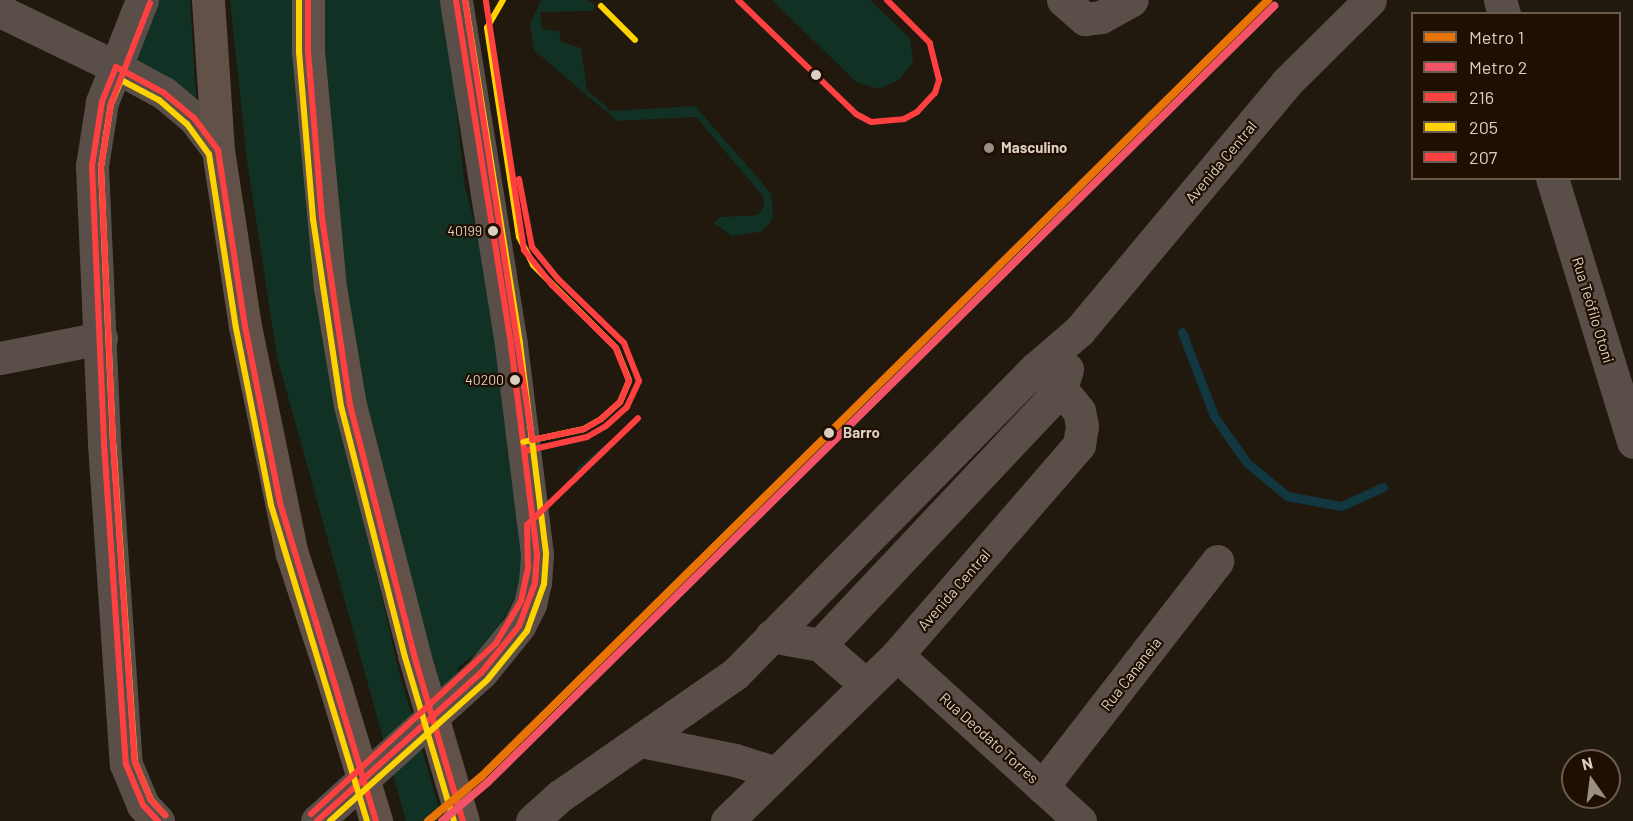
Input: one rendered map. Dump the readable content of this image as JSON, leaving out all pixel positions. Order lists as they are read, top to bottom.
{
  "streets": {
    "street": [
      "Avenida Central",
      "Rua Teófilo Otoni",
      "Rua Cananeia",
      "Rua Deodato Torres"
    ]
  },
  "crossings": [
    ["Avenida Central", "Rua Deodato Torres"],
    ["Rua Cananeia", "Rua Deodato Torres"]
  ],
  "places": [
    "Masculino",
    "40199",
    "40200",
    "Barro"
  ],
  "lines": [
    "metro line 1",
    "transit line 216",
    "transit line 205",
    "transit line 207",
    "metro line 2"
  ],
  "legend": [
    "Metro 1",
    "Metro 2",
    "216",
    "205",
    "207"
  ],
  "north": "top"
}
